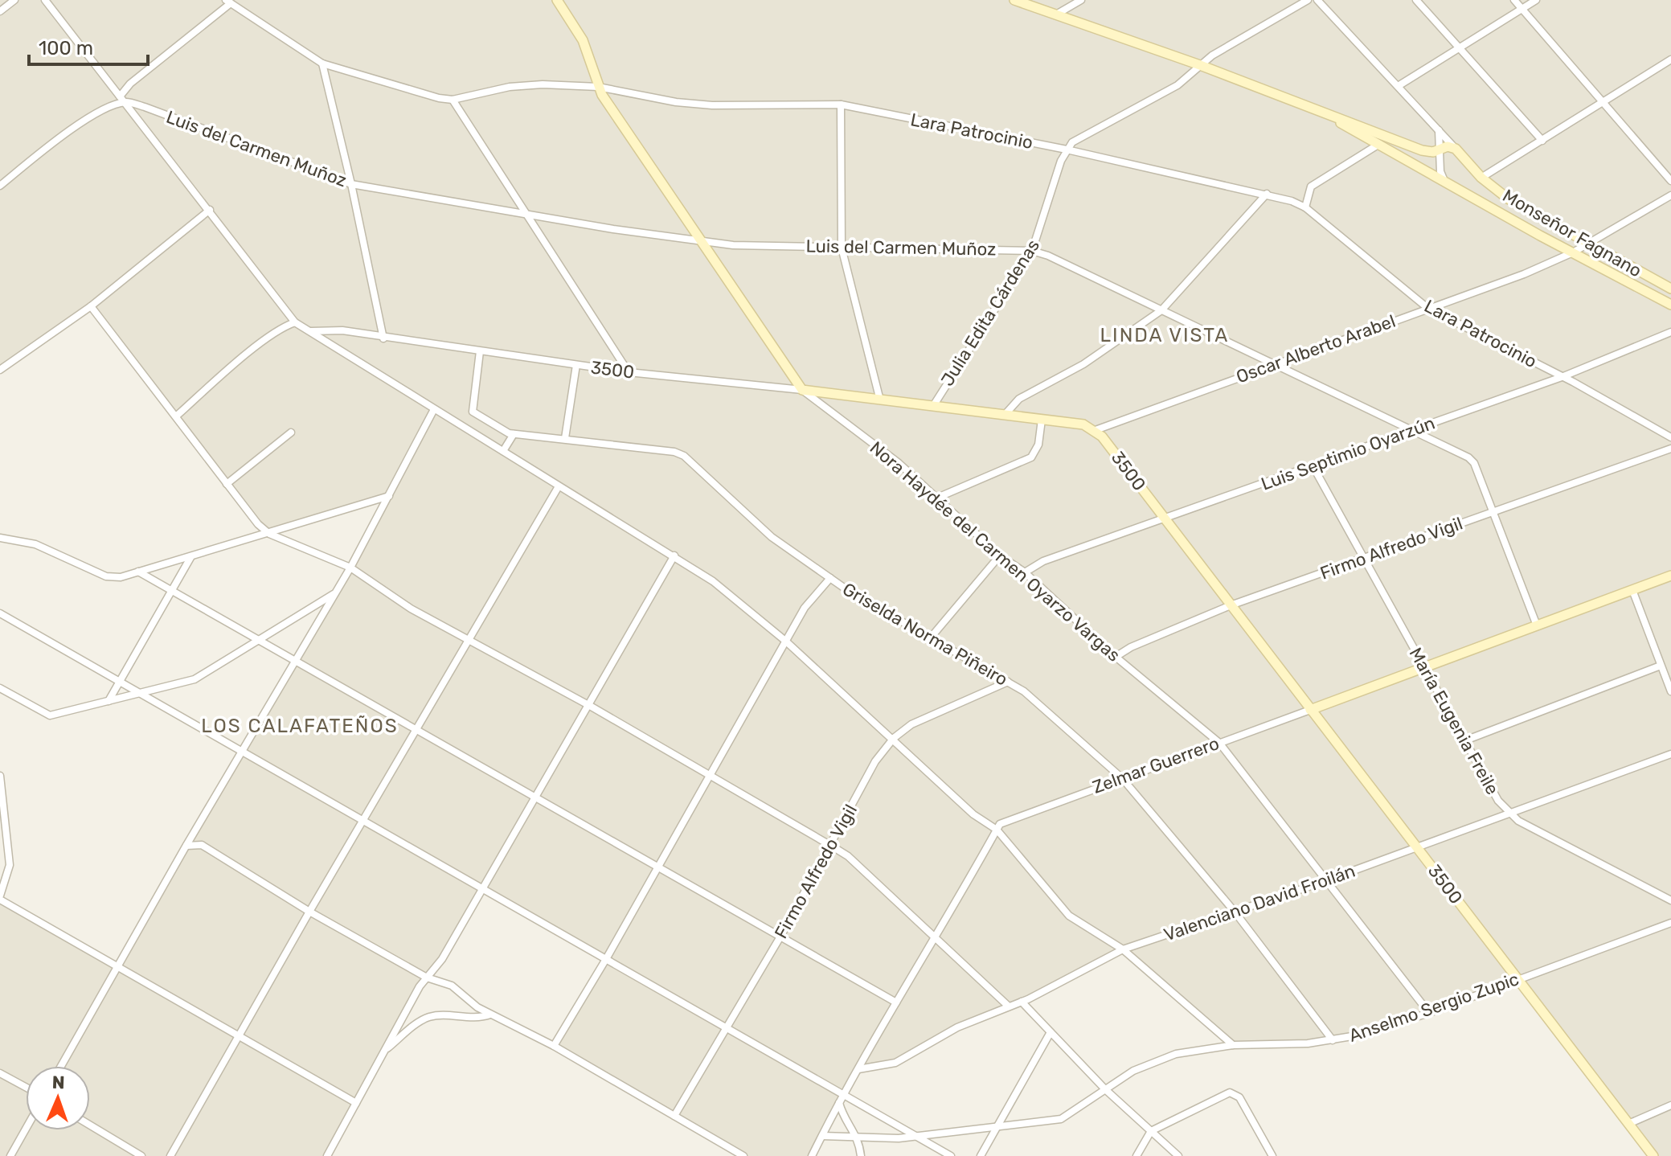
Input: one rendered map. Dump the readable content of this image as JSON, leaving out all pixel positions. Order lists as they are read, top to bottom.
{
  "streets": {
    "street": [
      "Lara Patrocinio",
      "Luis del Carmen Muñoz",
      "Monseñor Fagnano",
      "Julia Edita Cárdenas",
      "Oscar Alberto Arabel",
      "3500",
      "Luis Septimio Oyarzún",
      "Firmo Alfredo Vigil",
      "Nora Haydée del Carmen Oyarzo Vargas",
      "Griselda Norma Piñeiro",
      "María Eugenia Freile",
      "Zelmar Guerrero",
      "Valenciano David Froilán",
      "Anselmo Sergio Zupic"
    ]
  },
  "crossings": [
    ["Lara Patrocinio", "Julia Edita Cárdenas"],
    ["Lara Patrocinio", "Oscar Alberto Arabel"],
    ["Lara Patrocinio", "Luis Septimio Oyarzún"],
    ["Lara Patrocinio", "Nora Haydée del Carmen Oyarzo Vargas"],
    ["Luis del Carmen Muñoz", "Julia Edita Cárdenas"],
    ["Luis del Carmen Muñoz", "Oscar Alberto Arabel"],
    ["Luis del Carmen Muñoz", "Luis Septimio Oyarzún"],
    ["Luis del Carmen Muñoz", "Firmo Alfredo Vigil"],
    ["Luis del Carmen Muñoz", "Nora Haydée del Carmen Oyarzo Vargas"],
    ["Luis del Carmen Muñoz", "Zelmar Guerrero"],
    ["Monseñor Fagnano", "Oscar Alberto Arabel"],
    ["Julia Edita Cárdenas", "3500"],
    ["Oscar Alberto Arabel", "3500"],
    ["3500", "Luis Septimio Oyarzún"],
    ["3500", "Firmo Alfredo Vigil"],
    ["3500", "Nora Haydée del Carmen Oyarzo Vargas"],
    ["3500", "Griselda Norma Piñeiro"],
    ["3500", "Zelmar Guerrero"],
    ["3500", "Valenciano David Froilán"],
    ["3500", "Anselmo Sergio Zupic"],
    ["Luis Septimio Oyarzún", "Nora Haydée del Carmen Oyarzo Vargas"],
    ["Luis Septimio Oyarzún", "María Eugenia Freile"],
    ["Firmo Alfredo Vigil", "Nora Haydée del Carmen Oyarzo Vargas"],
    ["Firmo Alfredo Vigil", "Griselda Norma Piñeiro"],
    ["Firmo Alfredo Vigil", "María Eugenia Freile"],
    ["Nora Haydée del Carmen Oyarzo Vargas", "Zelmar Guerrero"],
    ["Nora Haydée del Carmen Oyarzo Vargas", "Valenciano David Froilán"],
    ["Nora Haydée del Carmen Oyarzo Vargas", "Anselmo Sergio Zupic"],
    ["Griselda Norma Piñeiro", "Zelmar Guerrero"],
    ["Griselda Norma Piñeiro", "Valenciano David Froilán"],
    ["Griselda Norma Piñeiro", "Anselmo Sergio Zupic"],
    ["María Eugenia Freile", "Zelmar Guerrero"],
    ["María Eugenia Freile", "Valenciano David Froilán"]
  ],
  "districts": ["LINDA VISTA", "LOS CALAFATEÑOS"],
  "scale_bar": "100 m",
  "north": "top"
}
